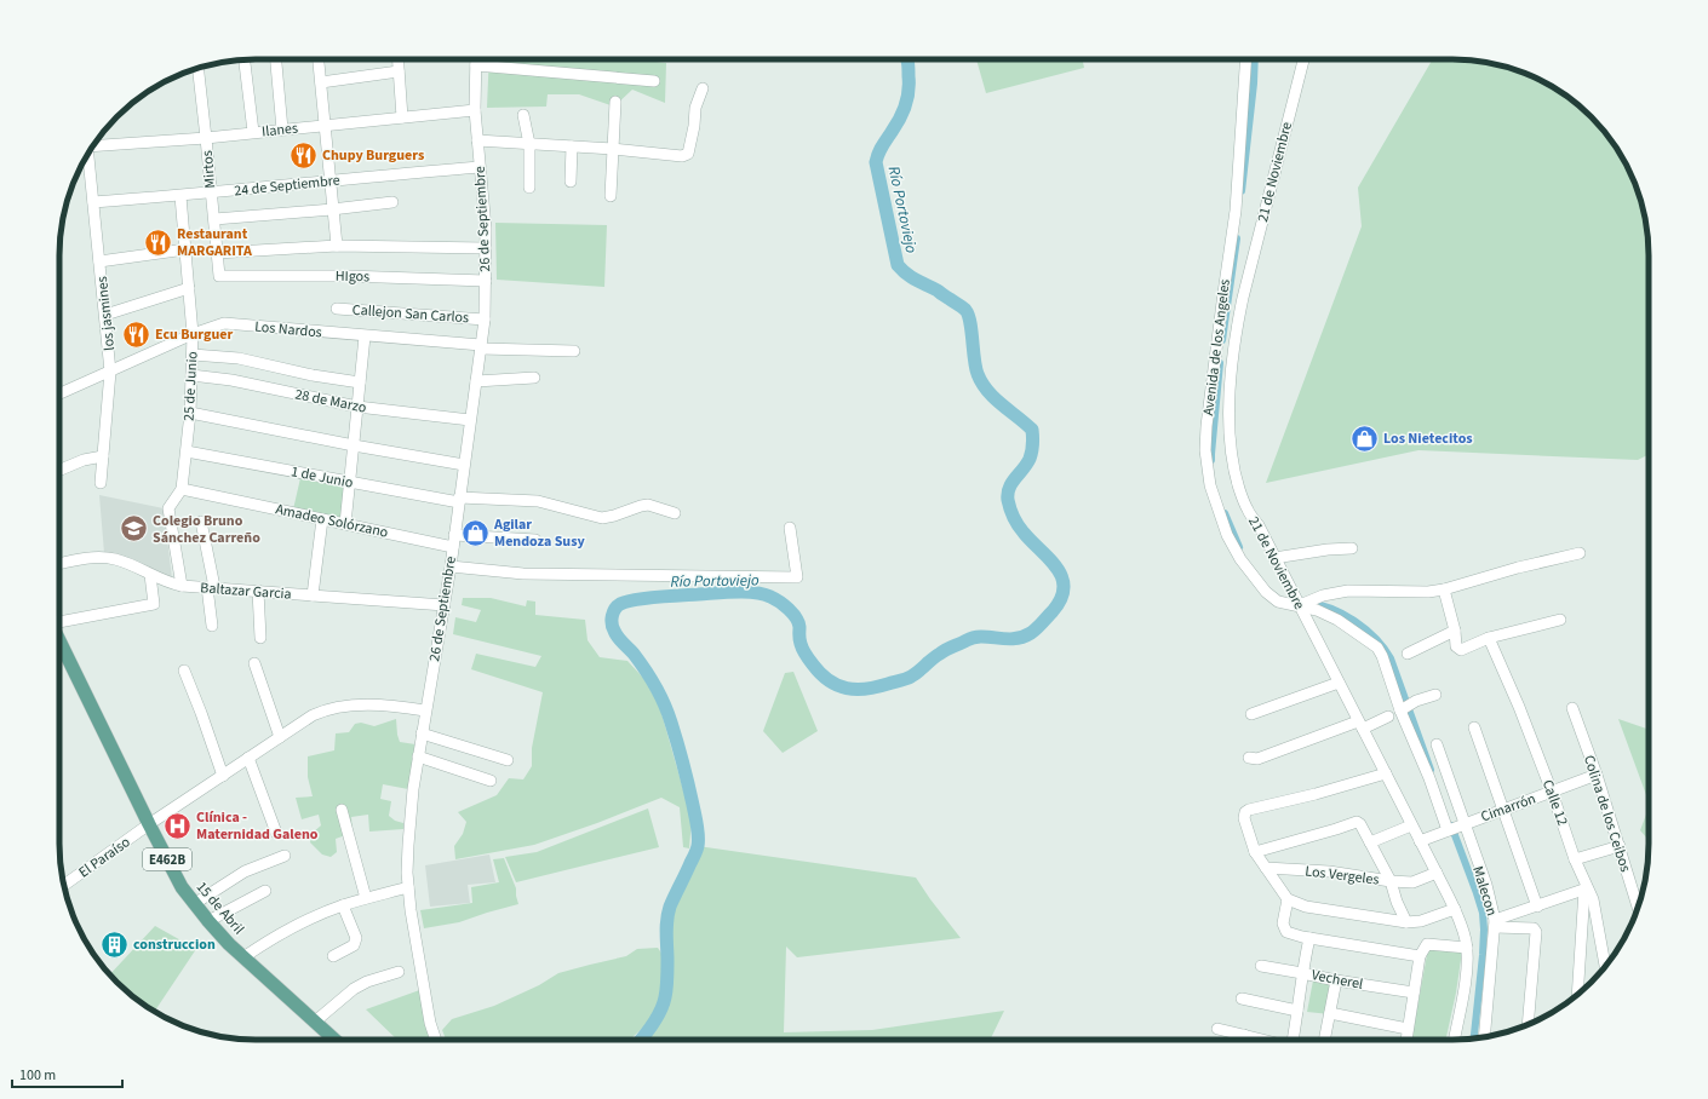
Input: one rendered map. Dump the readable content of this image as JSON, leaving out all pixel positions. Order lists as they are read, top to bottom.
{
  "streets": {
    "main road": ["E462B", "15 de Abril"],
    "street": [
      "Ilanes",
      "Mirtos",
      "21 de Noviembre",
      "24 de Septiembre",
      "26 de Septiembre",
      "HIgos",
      "los jasmines",
      "Callejon San Carlos",
      "Los Nardos",
      "Avenida de los Angeles",
      "25 de Junio",
      "28 de Marzo",
      "1 de Junio",
      "Amadeo Solórzano",
      "Baltazar Garcia",
      "Calle 12",
      "Cimarrón",
      "Colina de los Ceibos",
      "El Paraíso",
      "Los Vergeles",
      "Malecon",
      "Vecherel"
    ]
  },
  "crossings": [
    ["Ilanes", "Mirtos"],
    ["Ilanes", "26 de Septiembre"],
    ["Mirtos", "24 de Septiembre"],
    ["Mirtos", "HIgos"],
    ["21 de Noviembre", "Avenida de los Angeles"],
    ["21 de Noviembre", "Cimarrón"],
    ["21 de Noviembre", "Los Vergeles"],
    ["24 de Septiembre", "26 de Septiembre"],
    ["24 de Septiembre", "los jasmines"],
    ["24 de Septiembre", "25 de Junio"],
    ["26 de Septiembre", "HIgos"],
    ["26 de Septiembre", "Callejon San Carlos"],
    ["26 de Septiembre", "Los Nardos"],
    ["26 de Septiembre", "28 de Marzo"],
    ["26 de Septiembre", "1 de Junio"],
    ["26 de Septiembre", "Amadeo Solórzano"],
    ["26 de Septiembre", "Baltazar Garcia"],
    ["26 de Septiembre", "El Paraíso"],
    ["los jasmines", "Los Nardos"],
    ["Los Nardos", "25 de Junio"],
    ["Avenida de los Angeles", "Cimarrón"],
    ["Avenida de los Angeles", "Malecon"],
    ["25 de Junio", "28 de Marzo"],
    ["25 de Junio", "1 de Junio"],
    ["25 de Junio", "Amadeo Solórzano"],
    ["Calle 12", "Cimarrón"],
    ["Cimarrón", "Colina de los Ceibos"],
    ["Cimarrón", "Malecon"],
    ["El Paraíso", "15 de Abril"]
  ],
  "water": ["Río Portoviejo"],
  "places": {
    "restaurant": ["Chupy Burguers", "Restaurant MARGARITA", "Ecu Burguer"],
    "shop": ["Los Nietecitos", "Agilar Mendoza Susy"],
    "school or university": ["Colegio Bruno Sánchez Carreño"],
    "hospital": ["Clínica - Maternidad Galeno"],
    "building": ["construccion"]
  },
  "scale_bar": "100 m"
}
